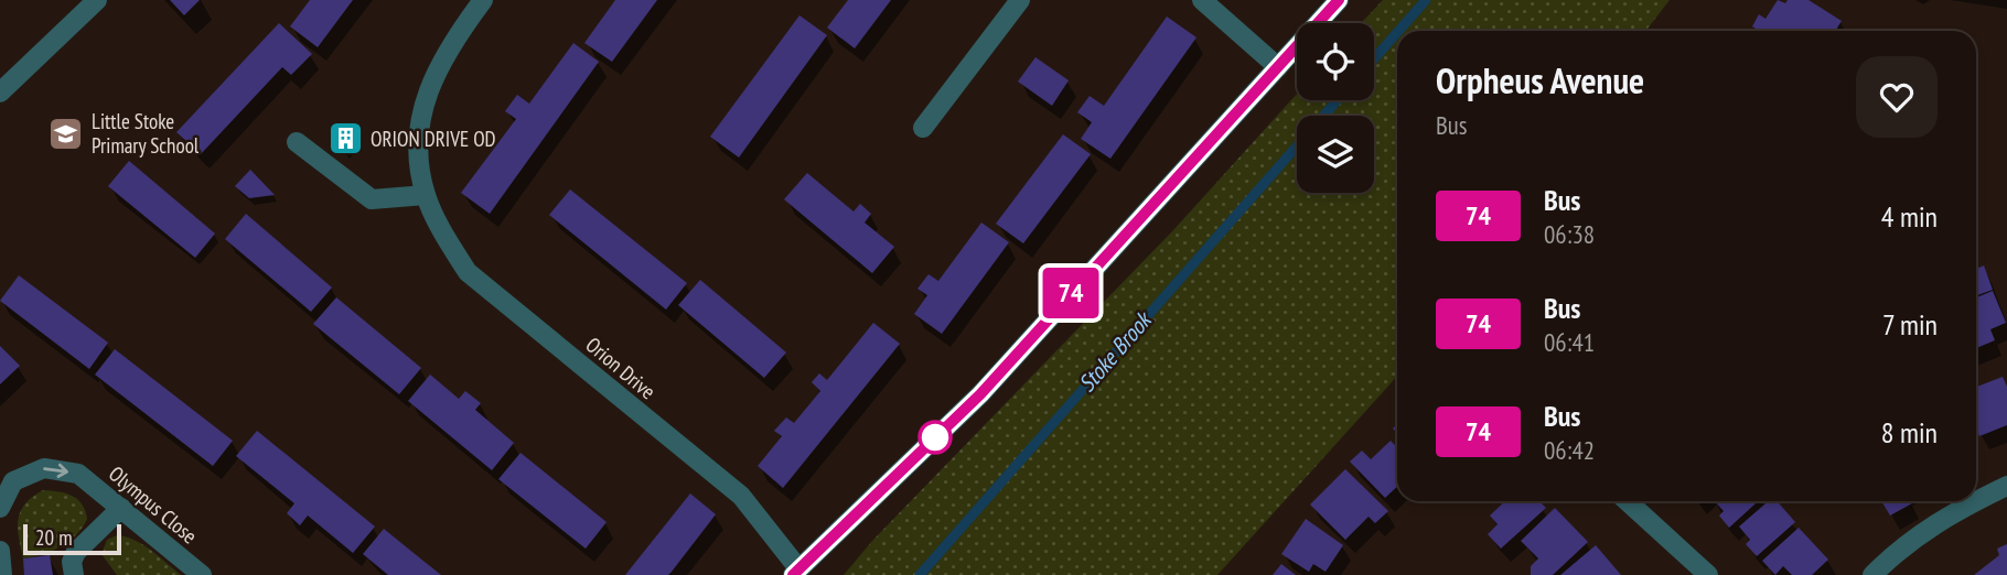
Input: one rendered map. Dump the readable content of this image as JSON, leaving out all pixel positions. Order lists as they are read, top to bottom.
{
  "streets": {
    "street": ["Orion Drive", "Olympus Close"]
  },
  "water": ["Stoke Brook"],
  "places": {
    "school or university": ["Little Stoke Primary School"],
    "building": ["ORION DRIVE OD"]
  },
  "lines": ["bus line 74"],
  "scale_bar": "20 m",
  "page": {
    "on_map": "74",
    "heading": ["Orpheus Avenue", "Bus"],
    "list": [
      {
        "mark": "74",
        "name": "Bus",
        "note": "06:38",
        "value": "4 min"
      },
      {
        "mark": "74",
        "name": "Bus",
        "note": "06:41",
        "value": "7 min"
      },
      {
        "mark": "74",
        "name": "Bus",
        "note": "06:42",
        "value": "8 min"
      }
    ],
    "scale": "20 m"
  }
}
